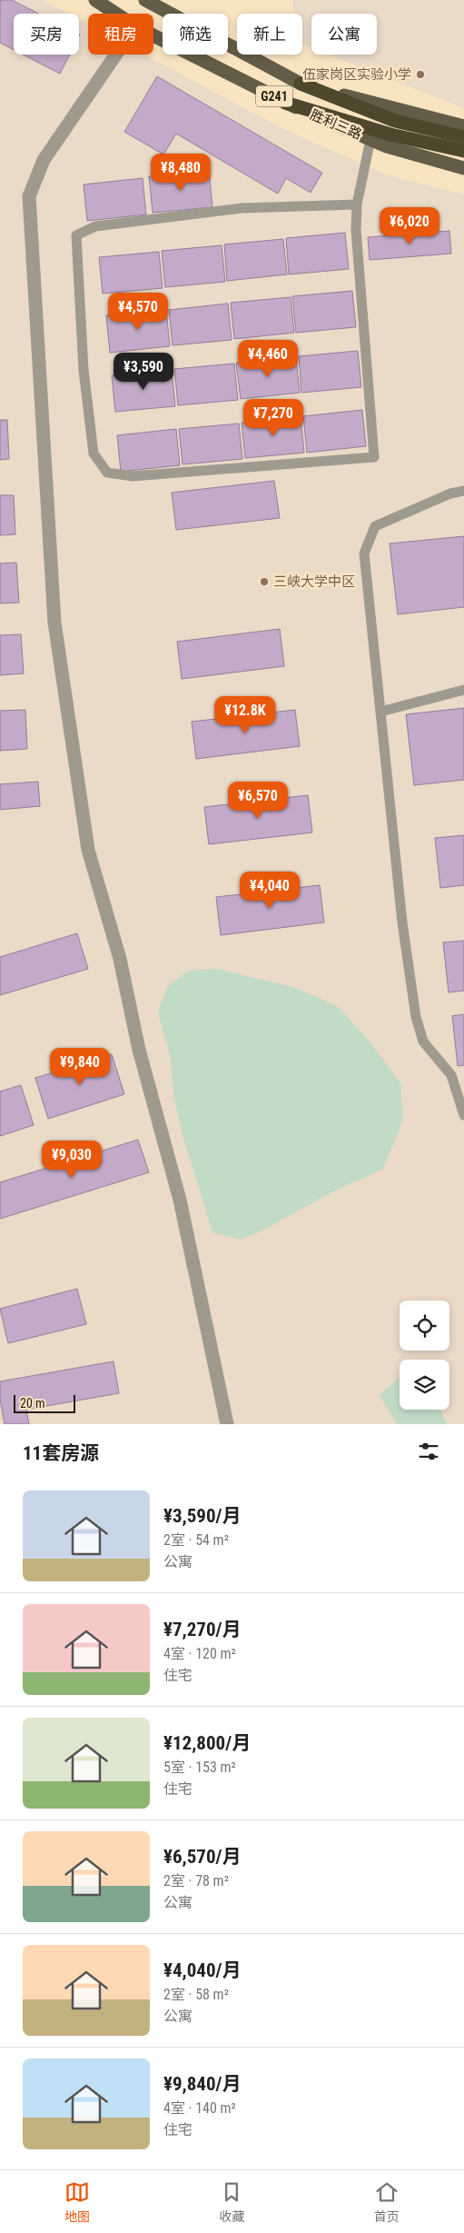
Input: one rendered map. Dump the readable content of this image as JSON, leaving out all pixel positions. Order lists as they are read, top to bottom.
{
  "streets": {
    "highway": ["G241"],
    "main road": ["胜利三路"]
  },
  "crossings": [
    ["G241", "胜利三路"]
  ],
  "places": ["伍家岗区实验小学", "三峡大学中区"],
  "scale_bar": "20 m",
  "page": {
    "chip": [
      "买房",
      "租房",
      "筛选",
      "新上",
      "公寓"
    ],
    "price": [
      "¥8,480",
      "¥6,020",
      "¥4,570",
      "¥4,460",
      "¥3,590",
      "¥7,270",
      "¥12.8K",
      "¥6,570",
      "¥4,040",
      "¥9,840",
      "¥9,030"
    ],
    "scale": "20 m",
    "heading": "11套房源",
    "list": [
      {
        "name": "¥3,590/月",
        "note": "2室 · 54 m² · 公寓"
      },
      {
        "name": "¥7,270/月",
        "note": "4室 · 120 m² · 住宅"
      },
      {
        "name": "¥12,800/月",
        "note": "5室 · 153 m² · 住宅"
      },
      {
        "name": "¥6,570/月",
        "note": "2室 · 78 m² · 公寓"
      },
      {
        "name": "¥4,040/月",
        "note": "2室 · 58 m² · 公寓"
      },
      {
        "name": "¥9,840/月",
        "note": "4室 · 140 m² · 住宅"
      }
    ],
    "tabs": ["地图", "收藏", "首页"]
  }
}
